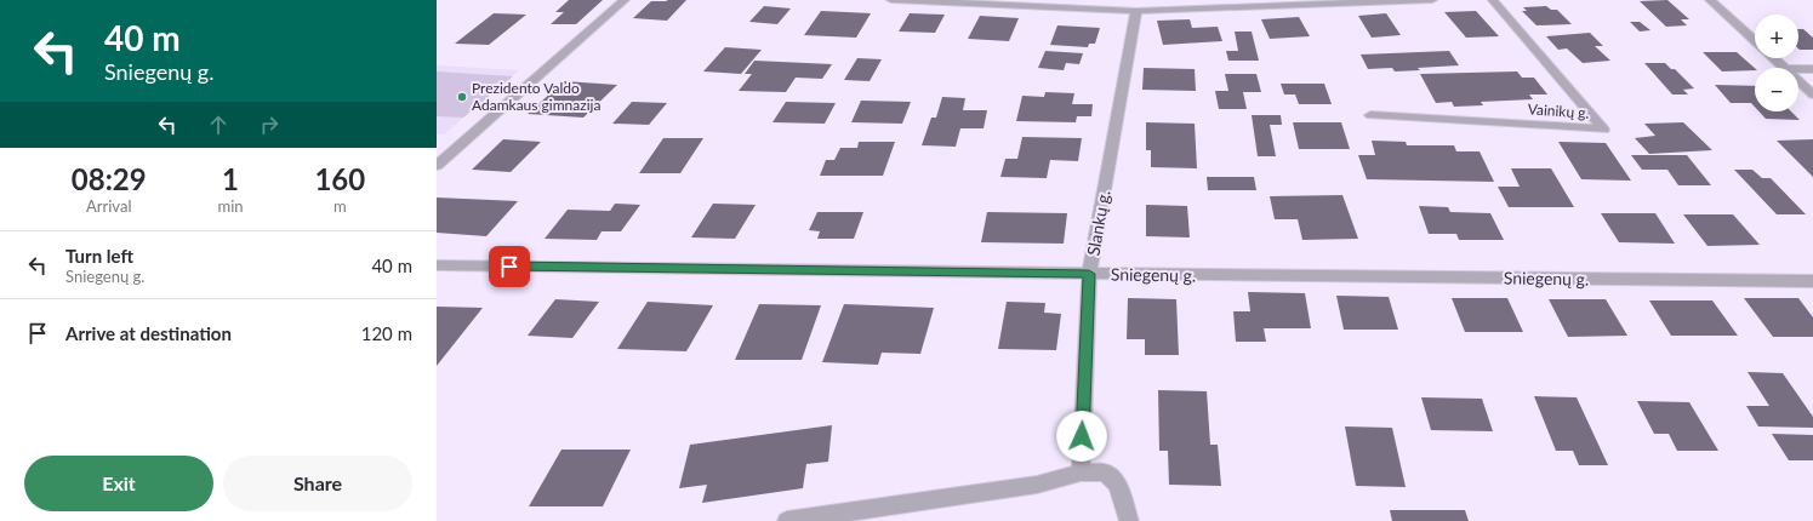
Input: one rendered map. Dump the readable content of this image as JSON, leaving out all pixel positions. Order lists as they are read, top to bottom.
{
  "streets": {
    "street": ["Vainikų g.", "Slankų g.", "Sniegenų g."]
  },
  "crossings": [
    ["Slankų g.", "Sniegenų g."]
  ],
  "places": ["Prezidento Valdo Adamkaus gimnazija"],
  "page": {
    "turn": ["40 m", "Sniegenų g."],
    "map_buttons": ["+", "−"],
    "eta": [
      "08:29",
      "Arrival",
      "1",
      "min",
      "160",
      "m"
    ],
    "list": [
      {
        "name": "Turn left",
        "note": "Sniegenų g.",
        "value": "40 m"
      },
      {
        "name": "Arrive at destination",
        "value": "120 m"
      }
    ],
    "buttons": ["Exit", "Share"]
  }
}
